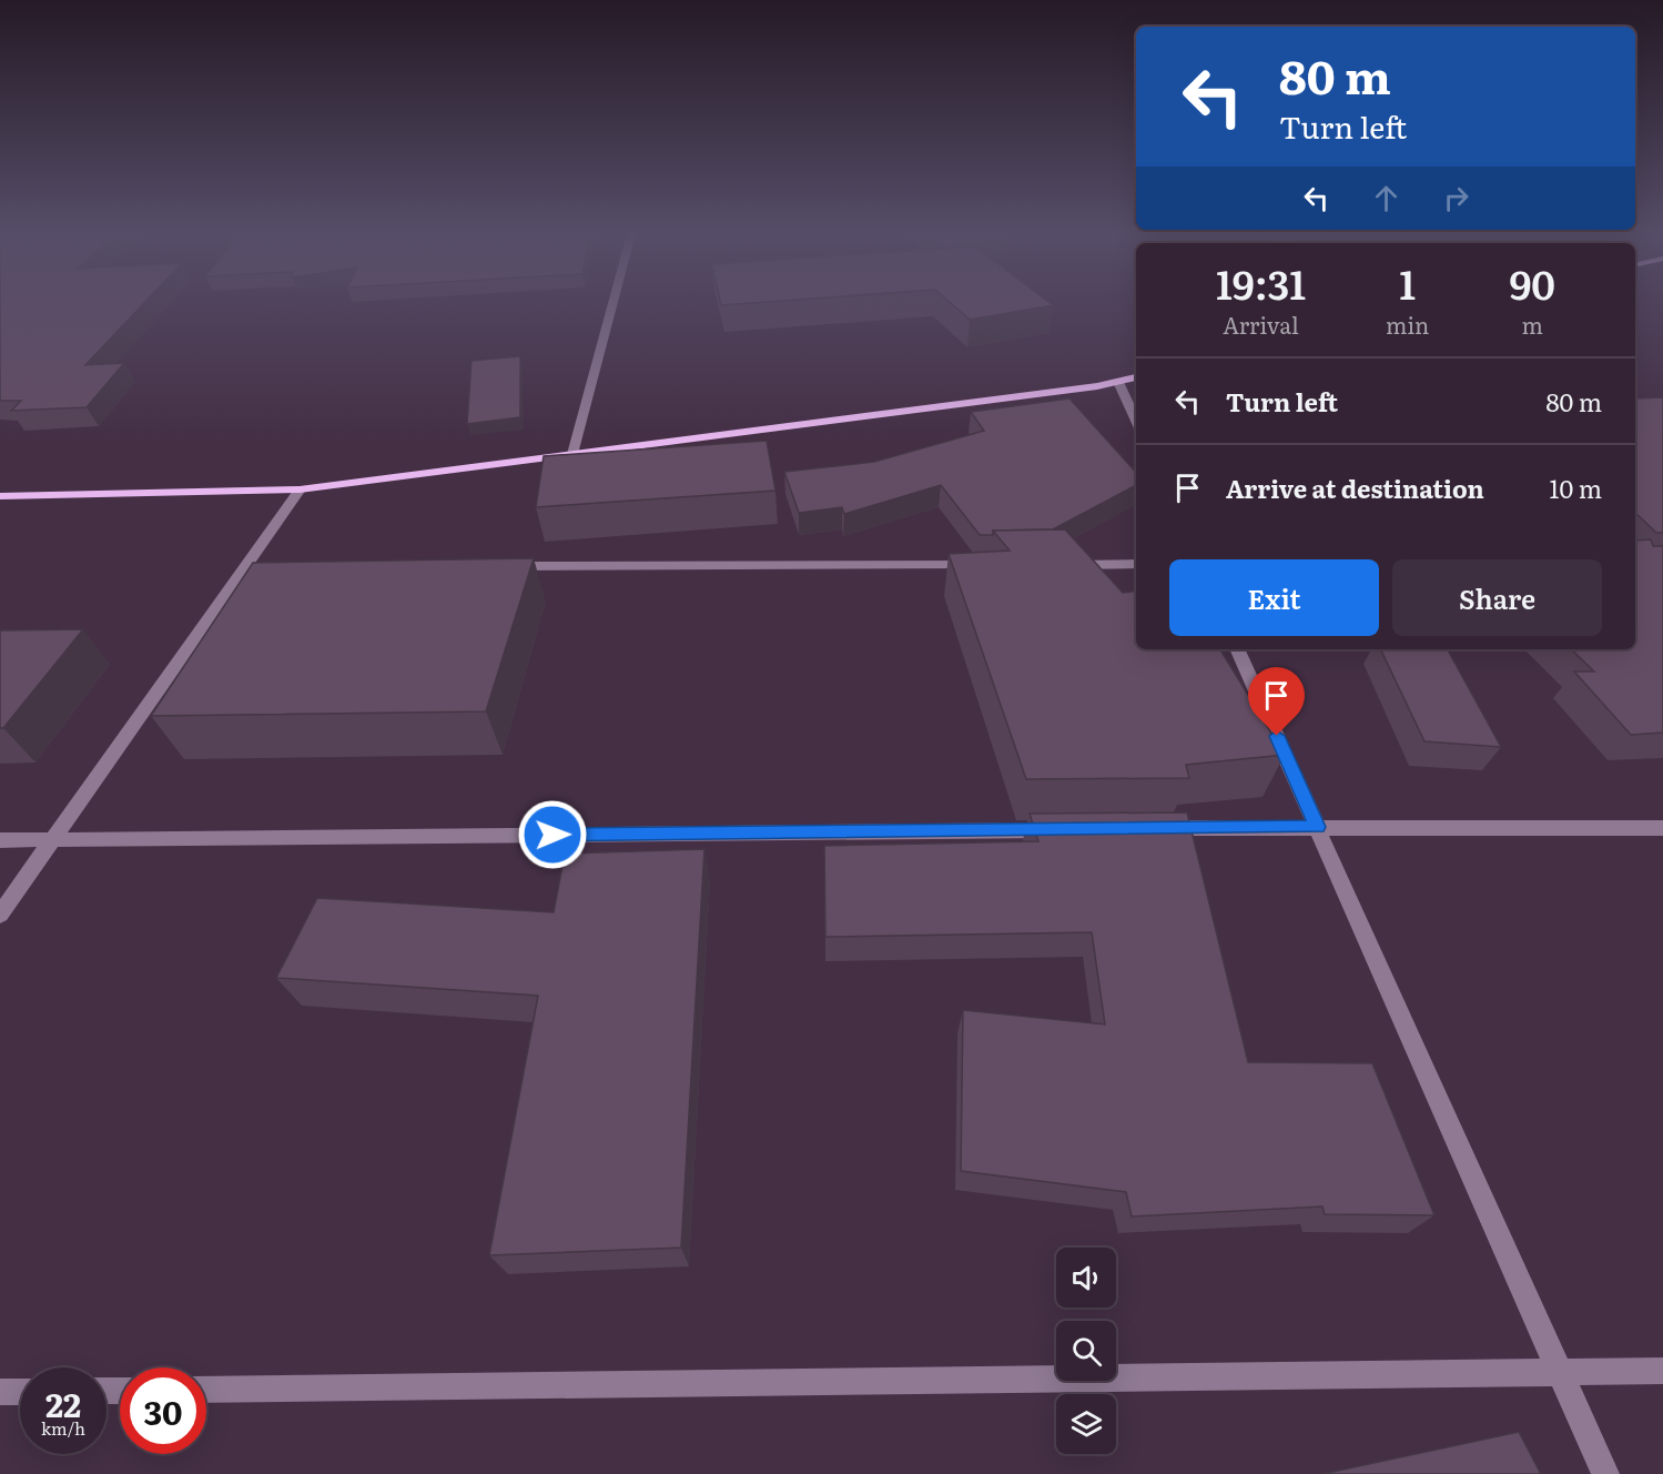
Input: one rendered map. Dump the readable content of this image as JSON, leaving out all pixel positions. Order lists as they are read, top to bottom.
{
  "page": {
    "turn": ["80 m", "Turn left"],
    "eta": [
      "19:31",
      "Arrival",
      "1",
      "min",
      "90",
      "m"
    ],
    "list": [
      {
        "name": "Turn left",
        "value": "80 m"
      },
      {
        "name": "Arrive at destination",
        "value": "10 m"
      }
    ],
    "buttons": ["Exit", "Share"],
    "speed": "22 km/h",
    "limit": "30"
  }
}
